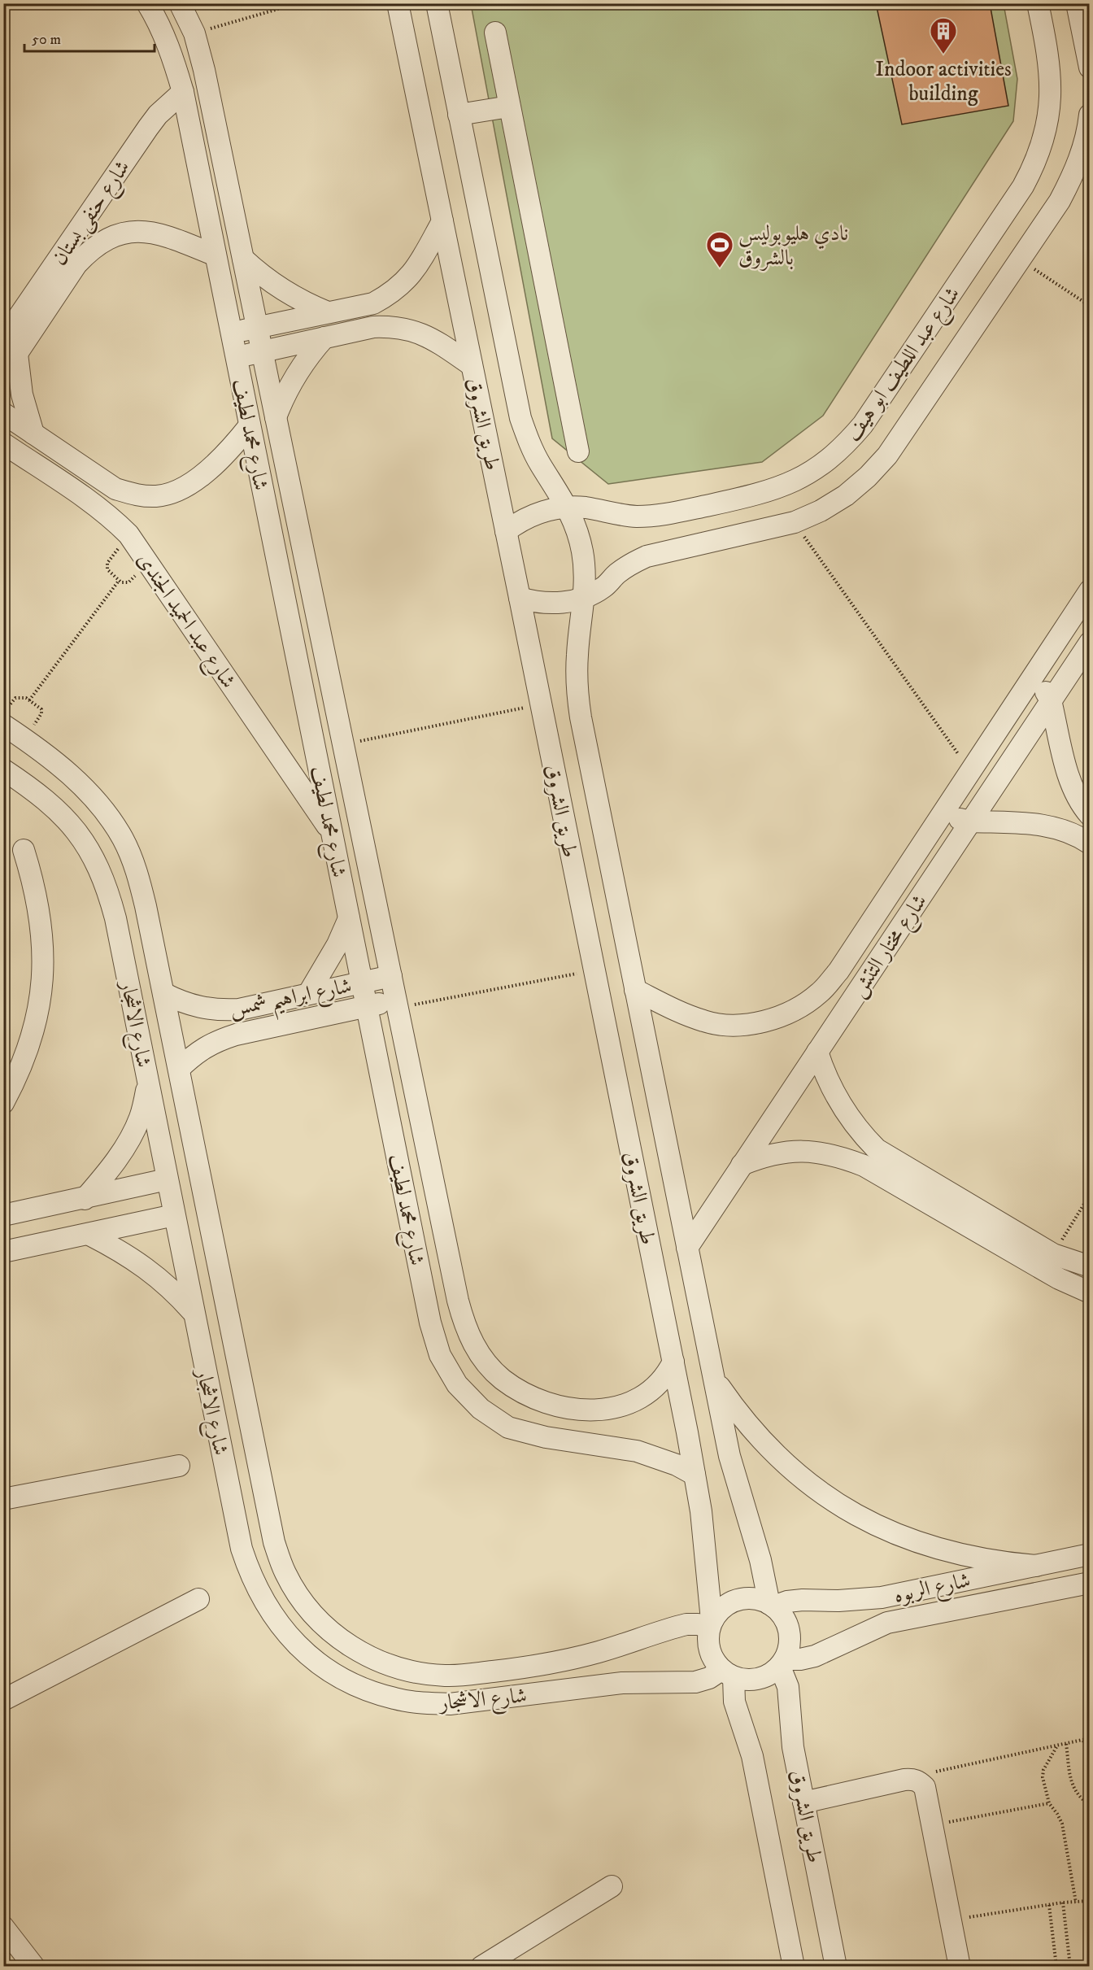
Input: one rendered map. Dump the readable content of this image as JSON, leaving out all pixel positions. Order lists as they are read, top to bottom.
{
  "streets": {
    "street": [
      "شارع حنفى بستان",
      "شارع عبد اللطيف ابو هيف",
      "طريق الشروق",
      "شارع محمد لطيف",
      "شارع عبد الحميد الجندى",
      "شارع مختار التتش",
      "شارع ابراهيم شمس",
      "شارع الاشجار",
      "شارع الربوه"
    ]
  },
  "crossings": [
    ["شارع حنفى بستان", "شارع محمد لطيف"],
    ["شارع عبد اللطيف ابو هيف", "طريق الشروق"],
    ["طريق الشروق", "شارع محمد لطيف"],
    ["طريق الشروق", "شارع مختار التتش"],
    ["طريق الشروق", "شارع الاشجار"],
    ["طريق الشروق", "شارع الربوه"],
    ["شارع محمد لطيف", "شارع عبد الحميد الجندى"],
    ["شارع محمد لطيف", "شارع ابراهيم شمس"],
    ["شارع ابراهيم شمس", "شارع الاشجار"],
    ["شارع الاشجار", "شارع الربوه"]
  ],
  "places": {
    "building": ["Indoor activities building"],
    "sports": ["نادي هليوبوليس بالشروق"]
  },
  "scale_bar": "50 m"
}
